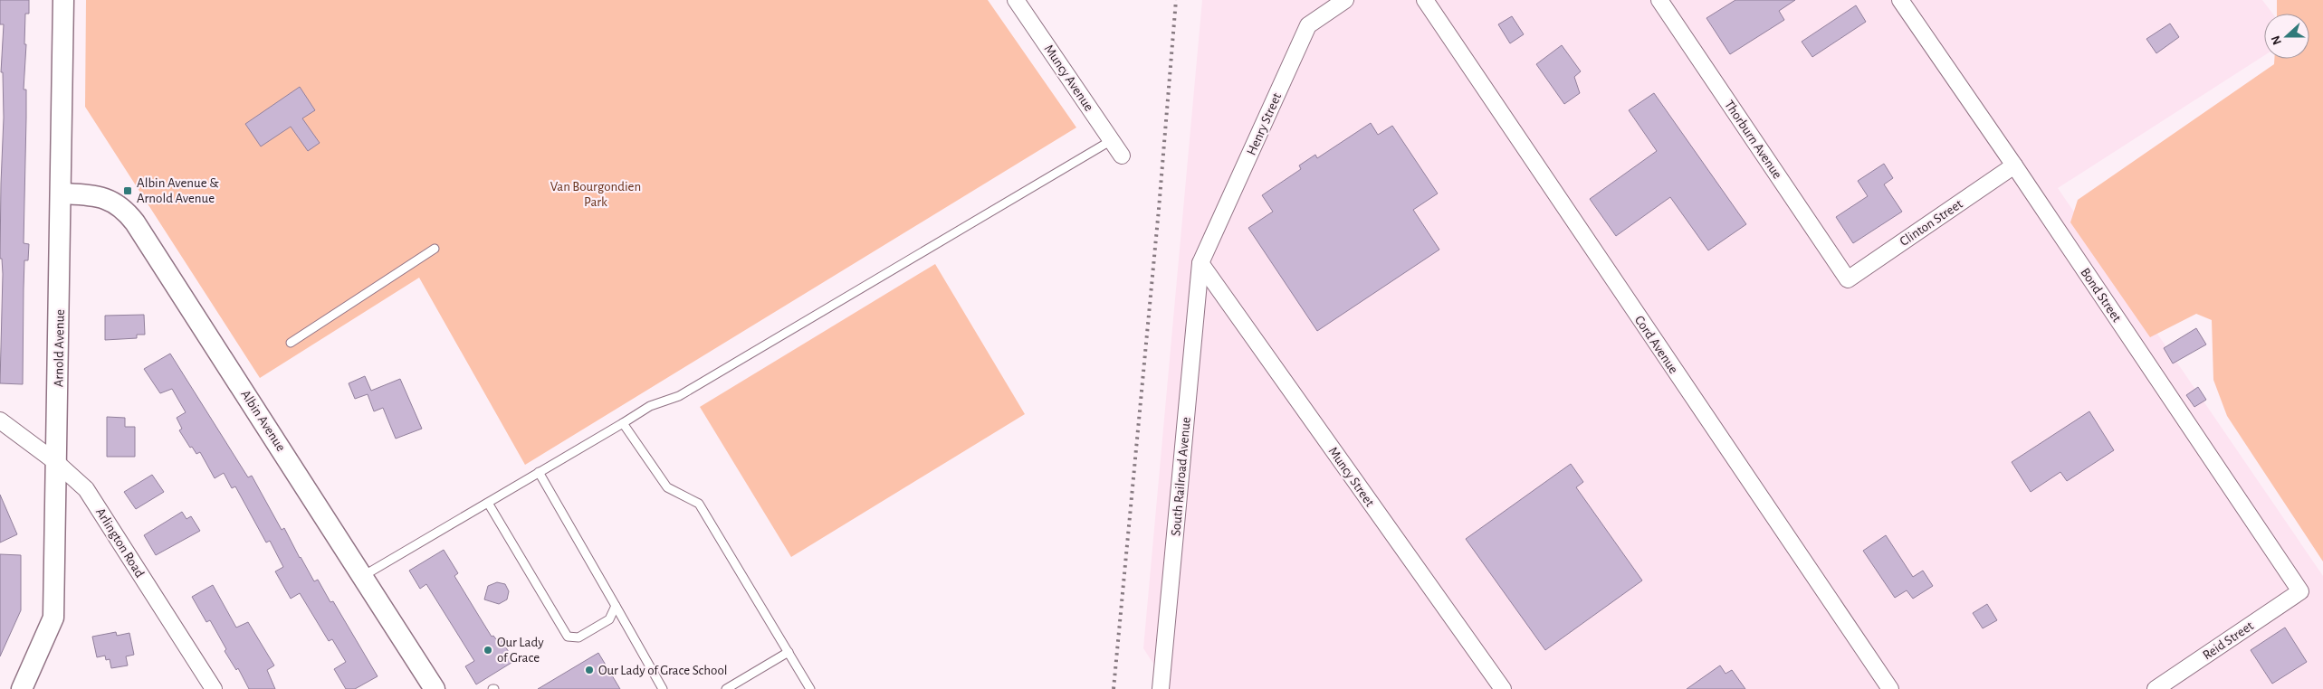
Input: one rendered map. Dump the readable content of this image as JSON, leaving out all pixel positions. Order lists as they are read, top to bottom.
{
  "streets": {
    "street": [
      "Muncy Avenue",
      "Henry Street",
      "Thorburn Avenue",
      "Clinton Street",
      "Bond Street",
      "Cord Avenue",
      "Arnold Avenue",
      "Albin Avenue",
      "South Railroad Avenue",
      "Muncy Street",
      "Arlington Road",
      "Reid Street"
    ]
  },
  "crossings": [
    ["Henry Street", "South Railroad Avenue"],
    ["Henry Street", "Muncy Street"],
    ["Thorburn Avenue", "Clinton Street"],
    ["Clinton Street", "Bond Street"],
    ["Bond Street", "Reid Street"],
    ["Arnold Avenue", "Albin Avenue"],
    ["Arnold Avenue", "Arlington Road"],
    ["South Railroad Avenue", "Muncy Street"]
  ],
  "parks": ["Van Bourgondien Park"],
  "places": {
    "transit": ["Albin Avenue & Arnold Avenue"],
    "other": ["Our Lady of Grace", "Our Lady of Grace School"]
  },
  "north": "left"
}
